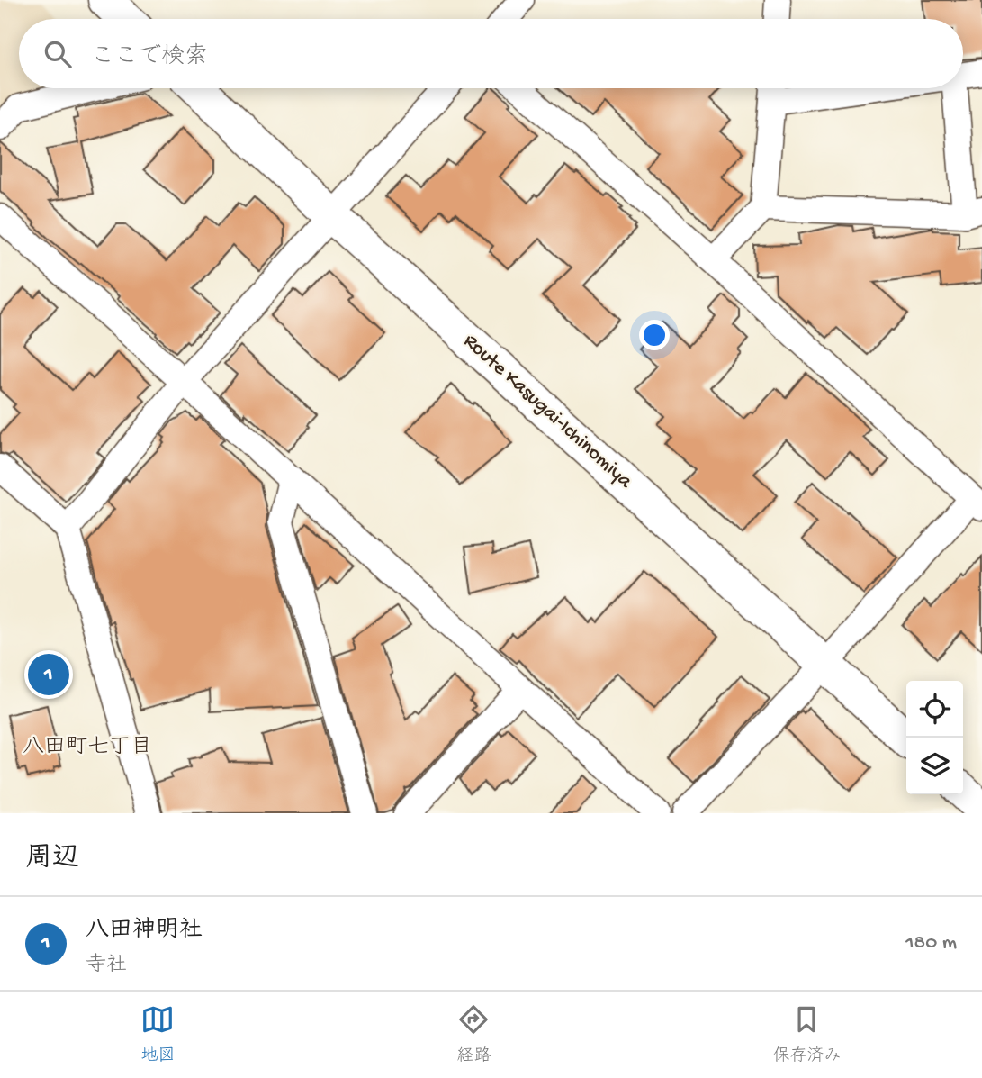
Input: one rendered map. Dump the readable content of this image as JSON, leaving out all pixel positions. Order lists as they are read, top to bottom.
{
  "streets": {
    "main road": ["Route Kasugai-Ichinomiya"]
  },
  "districts": ["八田町七丁目"],
  "page": {
    "search": "ここで検索",
    "pins": "1",
    "heading": "周辺",
    "list": [
      {
        "mark": "1",
        "name": "八田神明社",
        "note": "寺社",
        "value": "180 m"
      }
    ],
    "nav": ["地図", "経路", "保存済み"]
  }
}
